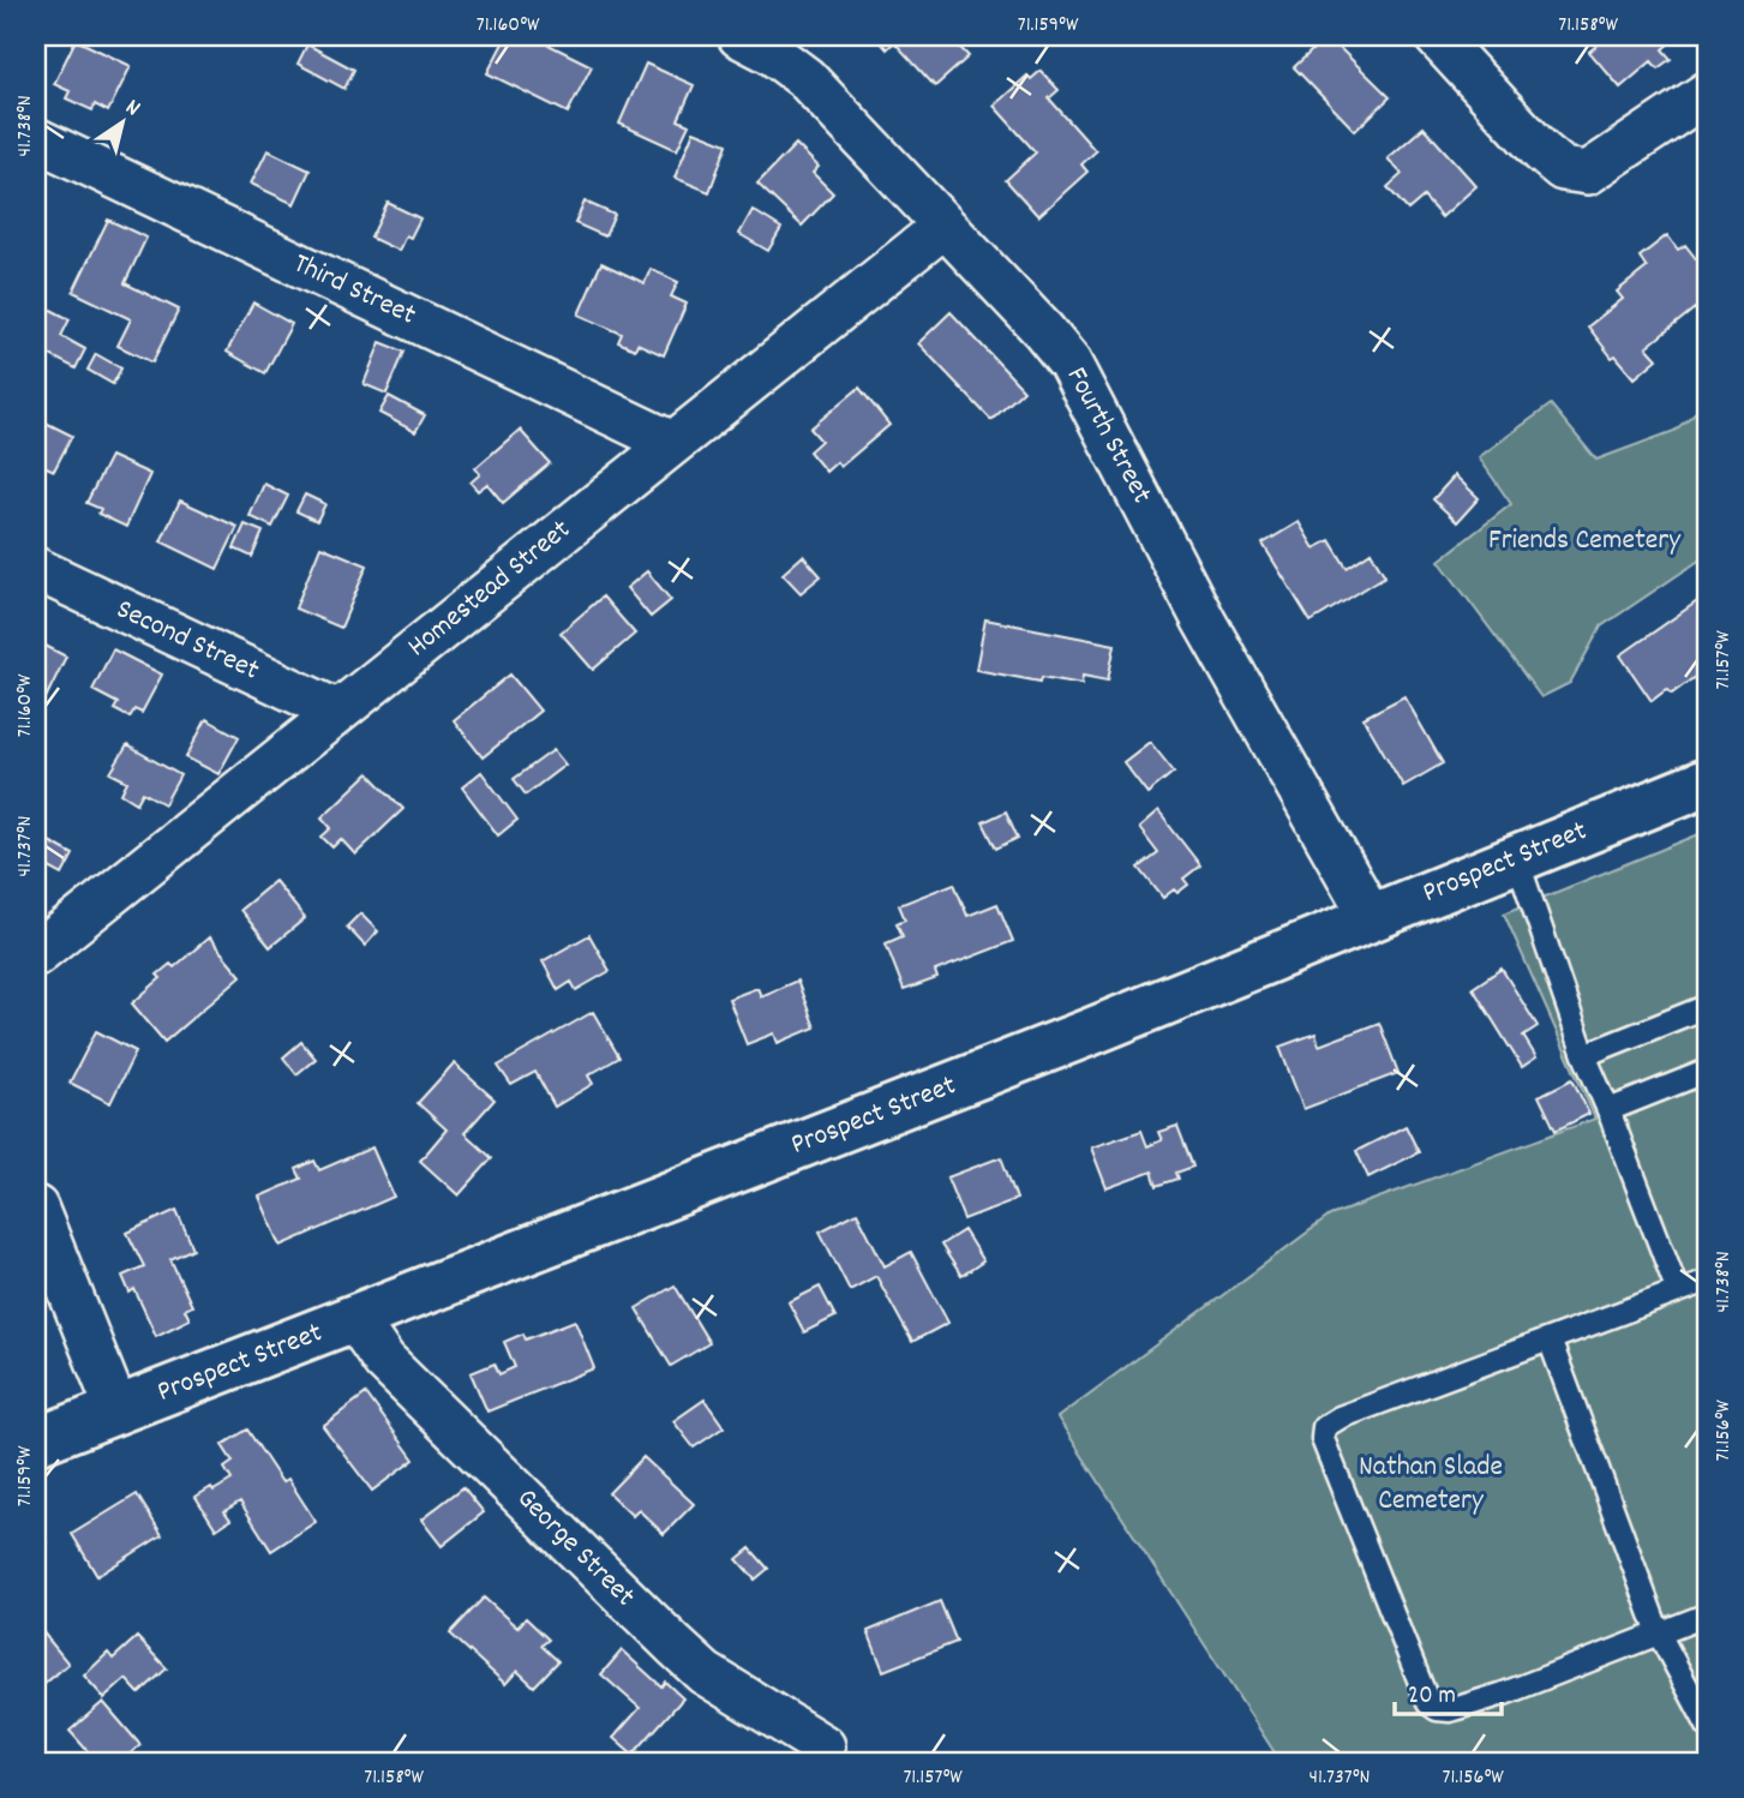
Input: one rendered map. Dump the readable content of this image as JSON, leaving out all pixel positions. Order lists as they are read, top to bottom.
{
  "streets": {
    "street": [
      "Third Street",
      "Fourth Street",
      "Homestead Street",
      "Second Street",
      "Prospect Street",
      "George Street"
    ]
  },
  "crossings": [
    ["Third Street", "Homestead Street"],
    ["Fourth Street", "Homestead Street"],
    ["Fourth Street", "Prospect Street"],
    ["Homestead Street", "Second Street"],
    ["Prospect Street", "George Street"]
  ],
  "parks": ["Friends Cemetery", "Nathan Slade Cemetery"],
  "scale_bar": "20 m",
  "north": "top right",
  "coordinates": [
    "71.160°W",
    "71.159°W",
    "71.158°W",
    "41.738°N",
    "71.157°W",
    "41.737°N",
    "71.156°W"
  ]
}
